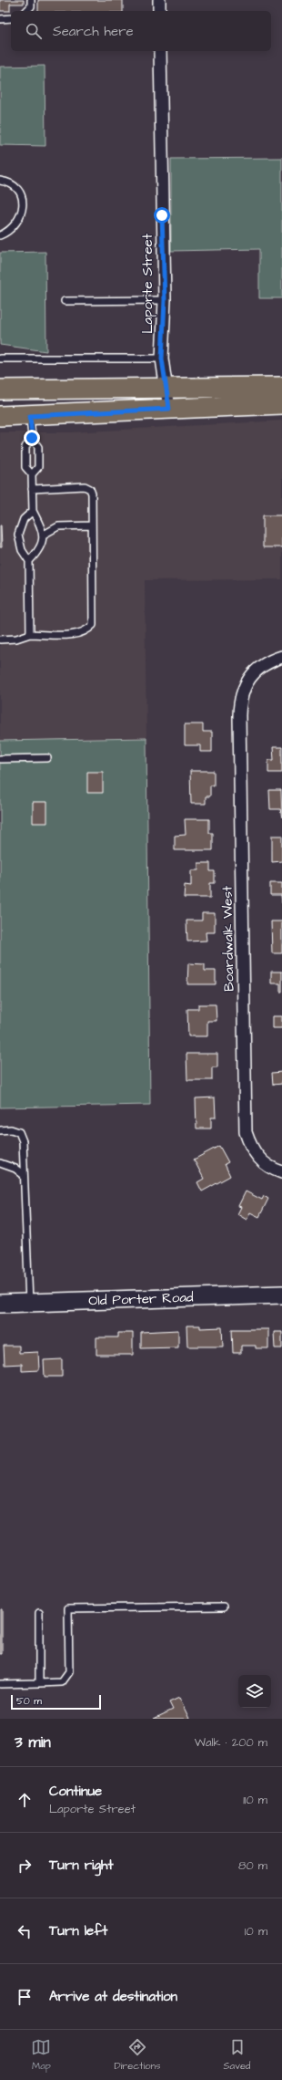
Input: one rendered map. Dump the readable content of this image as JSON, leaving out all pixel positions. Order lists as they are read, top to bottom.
{
  "streets": {
    "street": ["Laporte Street", "Boardwalk West", "Old Porter Road"]
  },
  "scale_bar": "50 m",
  "page": {
    "search": "Search here",
    "scale": "50 m",
    "heading": ["3 min", "Walk · 200 m"],
    "list": [
      ["Continue", "Laporte Street", "110 m"],
      ["Turn right", "80 m"],
      ["Turn left", "10 m"],
      "Arrive at destination"
    ],
    "nav": ["Map", "Directions", "Saved"]
  }
}
